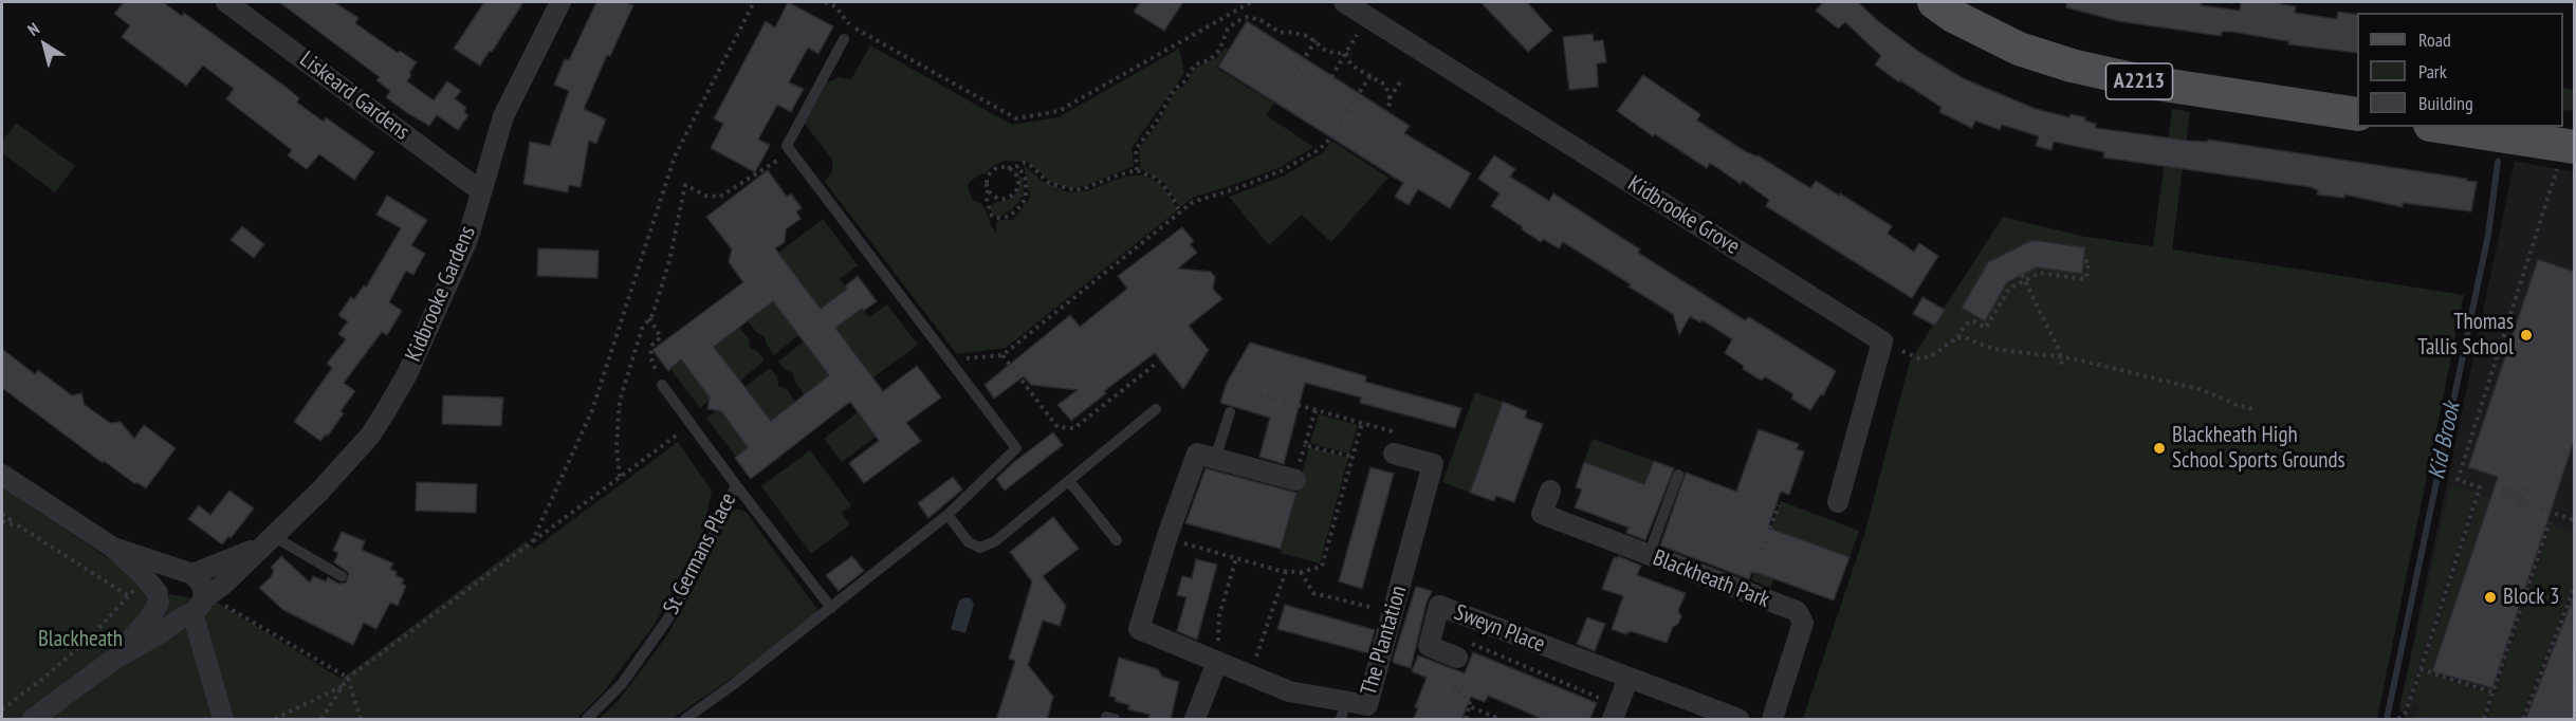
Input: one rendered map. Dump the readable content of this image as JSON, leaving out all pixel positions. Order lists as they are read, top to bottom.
{
  "streets": {
    "main road": ["A2213"],
    "street": [
      "Liskeard Gardens",
      "Kidbrooke Grove",
      "Kidbrooke Gardens",
      "Blackheath Park",
      "Sweyn Place",
      "The Plantation"
    ],
    "lane": ["St Germans Place"]
  },
  "crossings": [
    ["Liskeard Gardens", "Kidbrooke Gardens"]
  ],
  "water": ["Kid Brook"],
  "parks": ["Blackheath"],
  "places": ["Thomas Tallis School", "Blackheath High School Sports Grounds", "Block 3"],
  "legend": ["Road", "Park", "Building"],
  "north": "top left"
}
